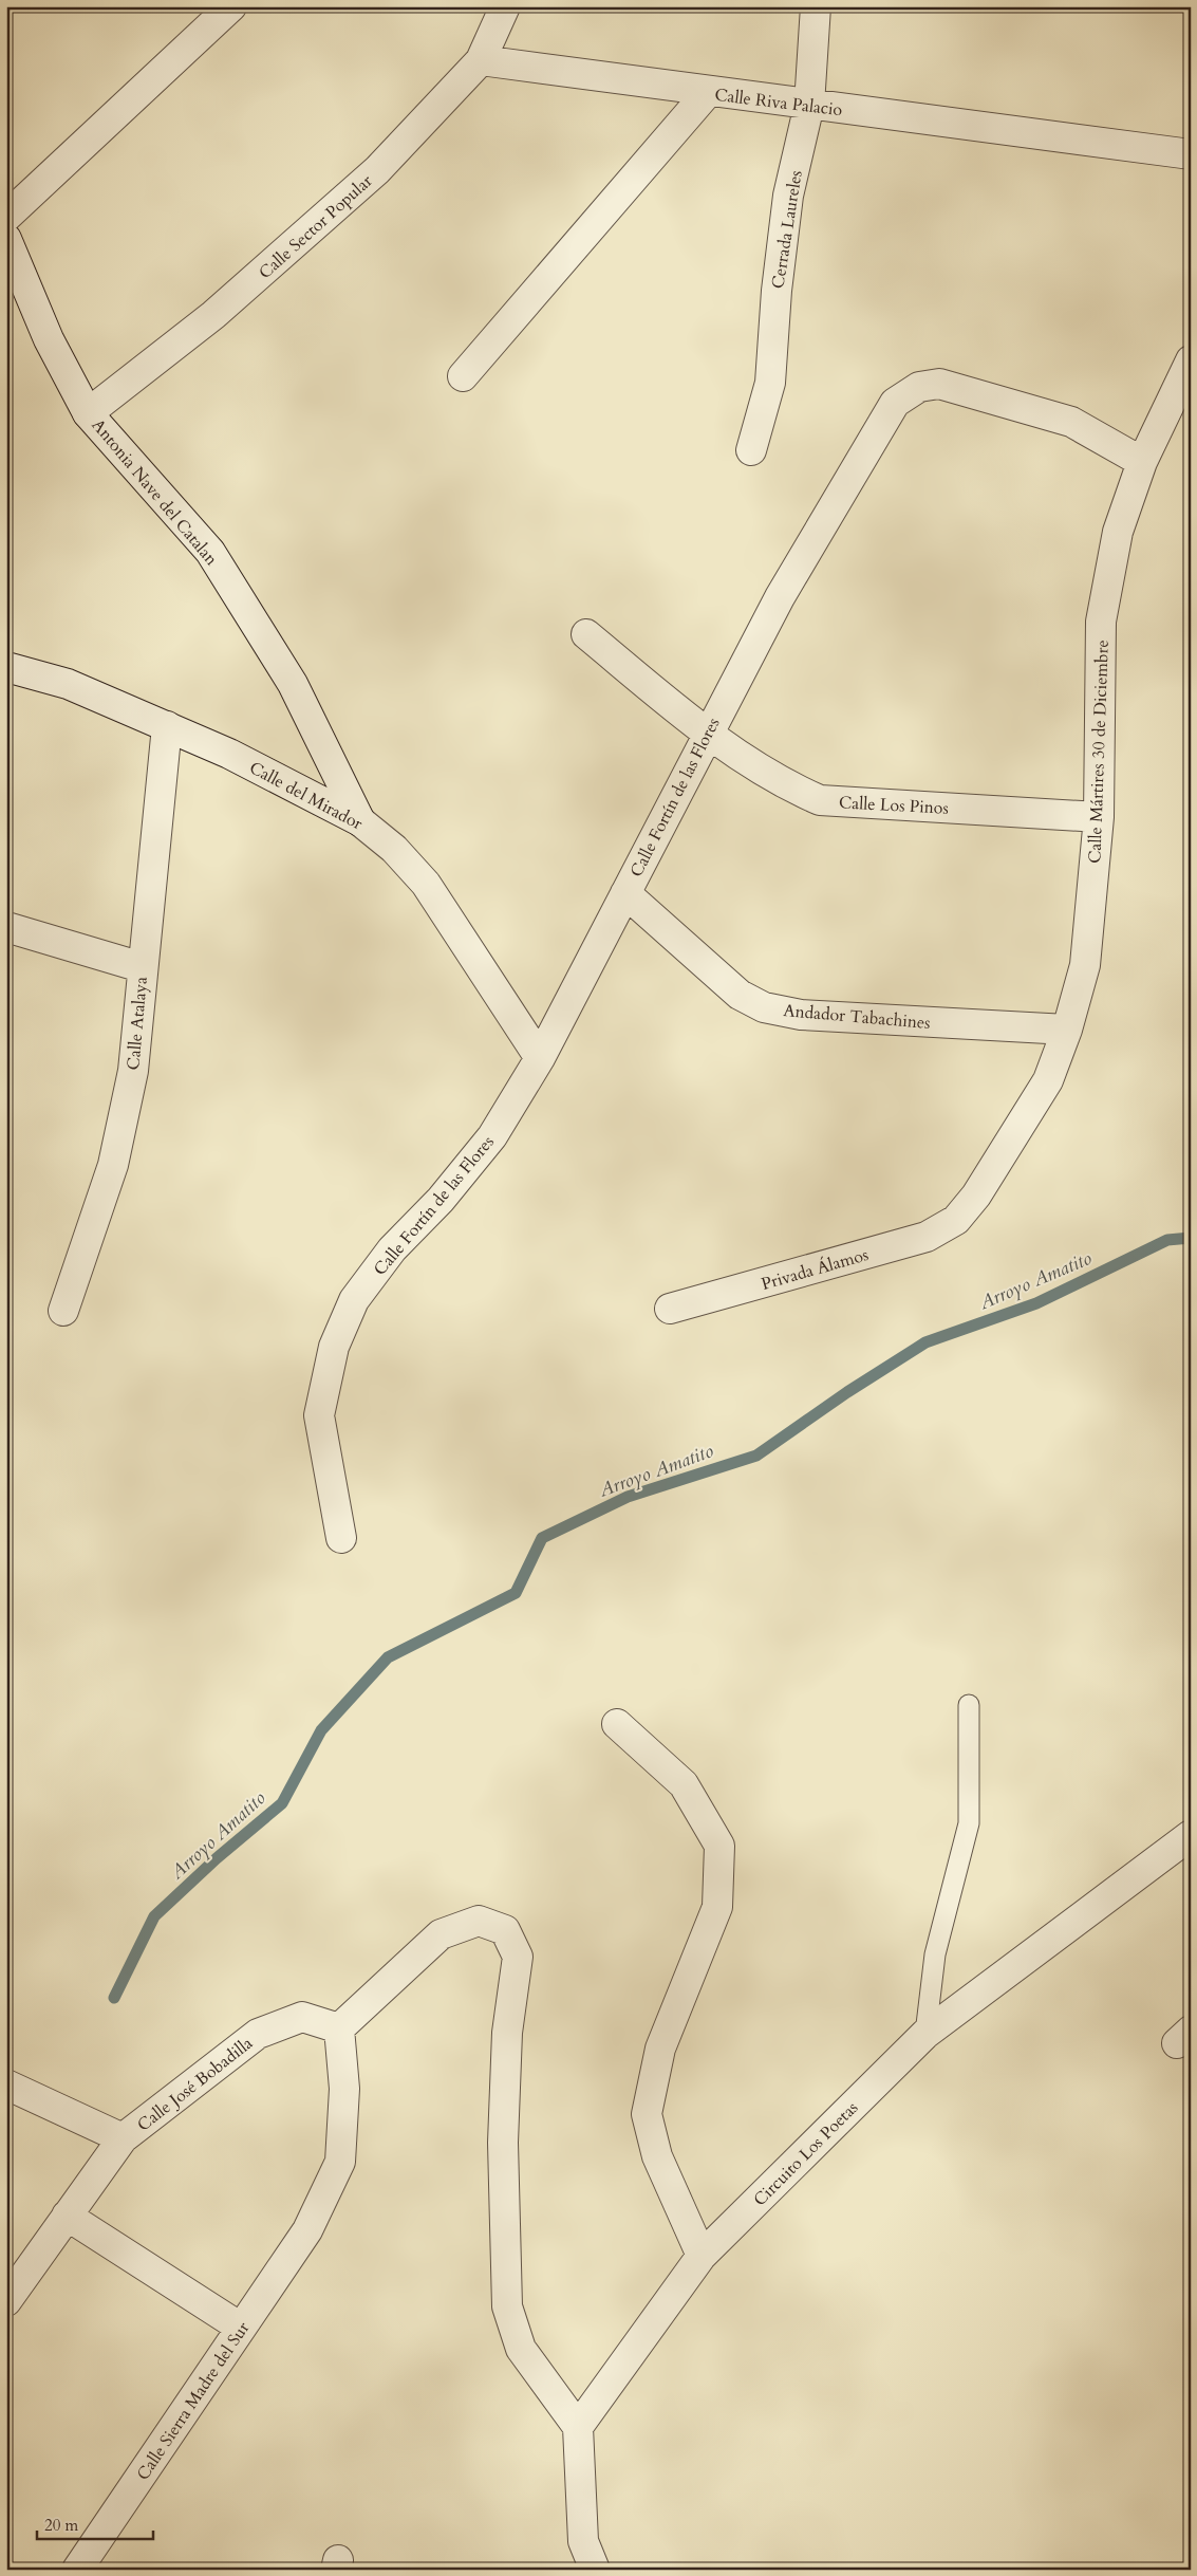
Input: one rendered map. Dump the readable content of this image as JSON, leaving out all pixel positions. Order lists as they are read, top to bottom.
{
  "streets": {
    "street": [
      "Calle Riva Palacio",
      "Calle Sector Popular",
      "Cerrada Laureles",
      "Antonia Nave del Catalan",
      "Calle Mártires 30 de Diciembre",
      "Calle del Mirador",
      "Calle Fortín de las Flores",
      "Calle Los Pinos",
      "Andador Tabachines",
      "Calle Atalaya",
      "Privada Álamos",
      "Calle José Bobadilla",
      "Circuito Los Poetas",
      "Calle Sierra Madre del Sur"
    ]
  },
  "crossings": [
    ["Calle Riva Palacio", "Cerrada Laureles"],
    ["Calle Sector Popular", "Antonia Nave del Catalan"],
    ["Antonia Nave del Catalan", "Calle del Mirador"],
    ["Calle Mártires 30 de Diciembre", "Calle Fortín de las Flores"],
    ["Calle Mártires 30 de Diciembre", "Calle Los Pinos"],
    ["Calle Mártires 30 de Diciembre", "Andador Tabachines"],
    ["Calle Mártires 30 de Diciembre", "Privada Álamos"],
    ["Calle del Mirador", "Calle Fortín de las Flores"],
    ["Calle del Mirador", "Calle Atalaya"],
    ["Calle Fortín de las Flores", "Calle Los Pinos"],
    ["Calle Fortín de las Flores", "Andador Tabachines"],
    ["Calle José Bobadilla", "Calle Sierra Madre del Sur"]
  ],
  "water": ["Arroyo Amatito"],
  "scale_bar": "20 m"
}
